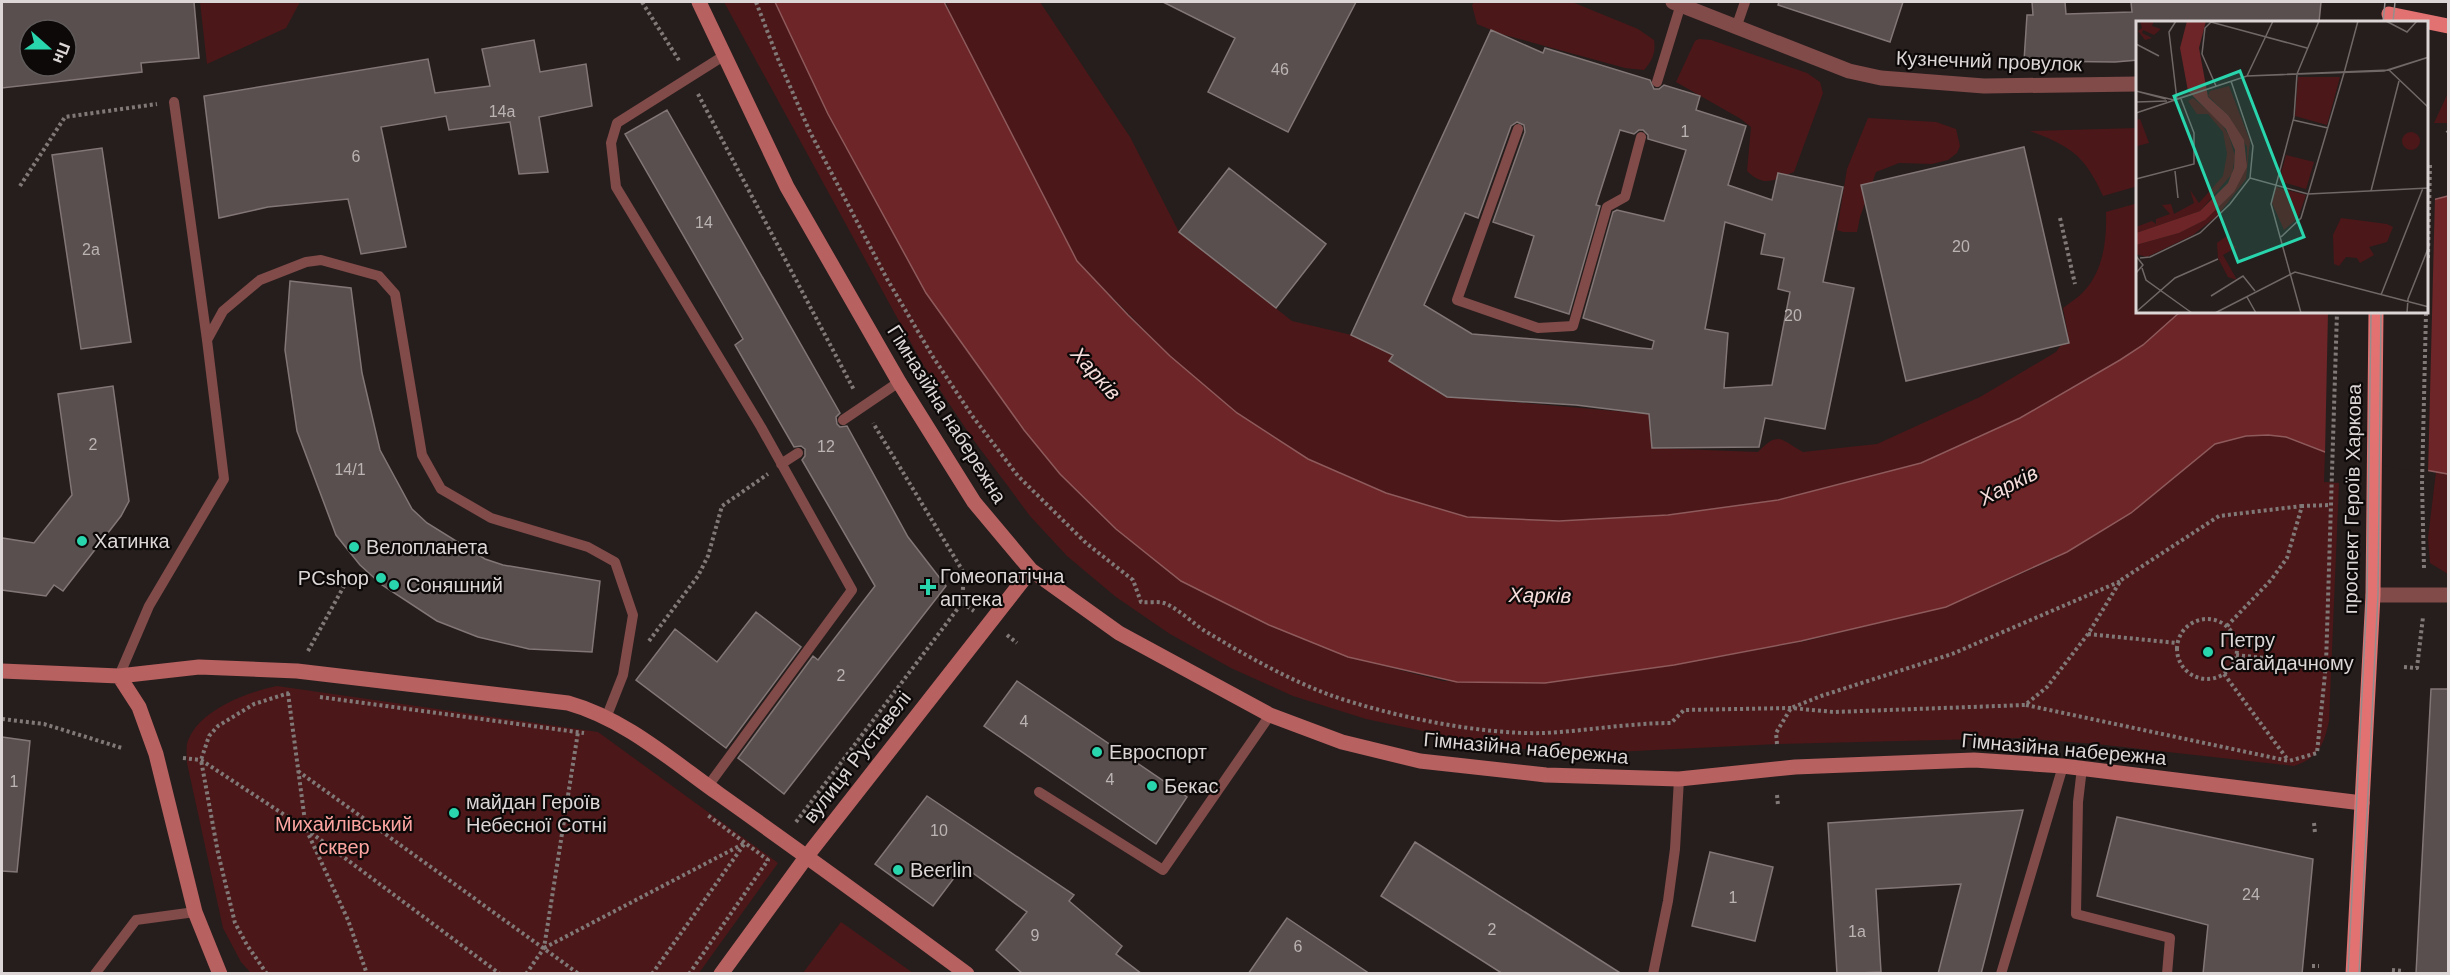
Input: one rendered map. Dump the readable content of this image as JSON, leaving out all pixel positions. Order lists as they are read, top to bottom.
{
  "streets": {
    "main road": ["Гімназійна набережна", "проспект Героїв Харкова", "вулиця Руставелі"],
    "street": ["Кузнечний провулок"]
  },
  "crossings": [
    ["Гімназійна набережна", "проспект Героїв Харкова"],
    ["Гімназійна набережна", "вулиця Руставелі"]
  ],
  "water": ["Харків"],
  "parks": ["Михайлівський сквер"],
  "places": {
    "other": [
      "Хатинка",
      "Велопланета",
      "PCshop",
      "Соняшний",
      "Петру Сагайдачному",
      "Евроспорт",
      "Бекас",
      "майдан Героїв Небесної Сотні",
      "Beеrlin"
    ],
    "health": ["Гомеопатічна аптека"]
  },
  "house_numbers": [
    "46",
    "14а",
    "1",
    "6",
    "14",
    "20",
    "2а",
    "20",
    "2",
    "12",
    "14/1",
    "2",
    "4",
    "4",
    "1",
    "10",
    "24",
    "1",
    "2",
    "1а",
    "9",
    "6"
  ],
  "north": "right"
}
